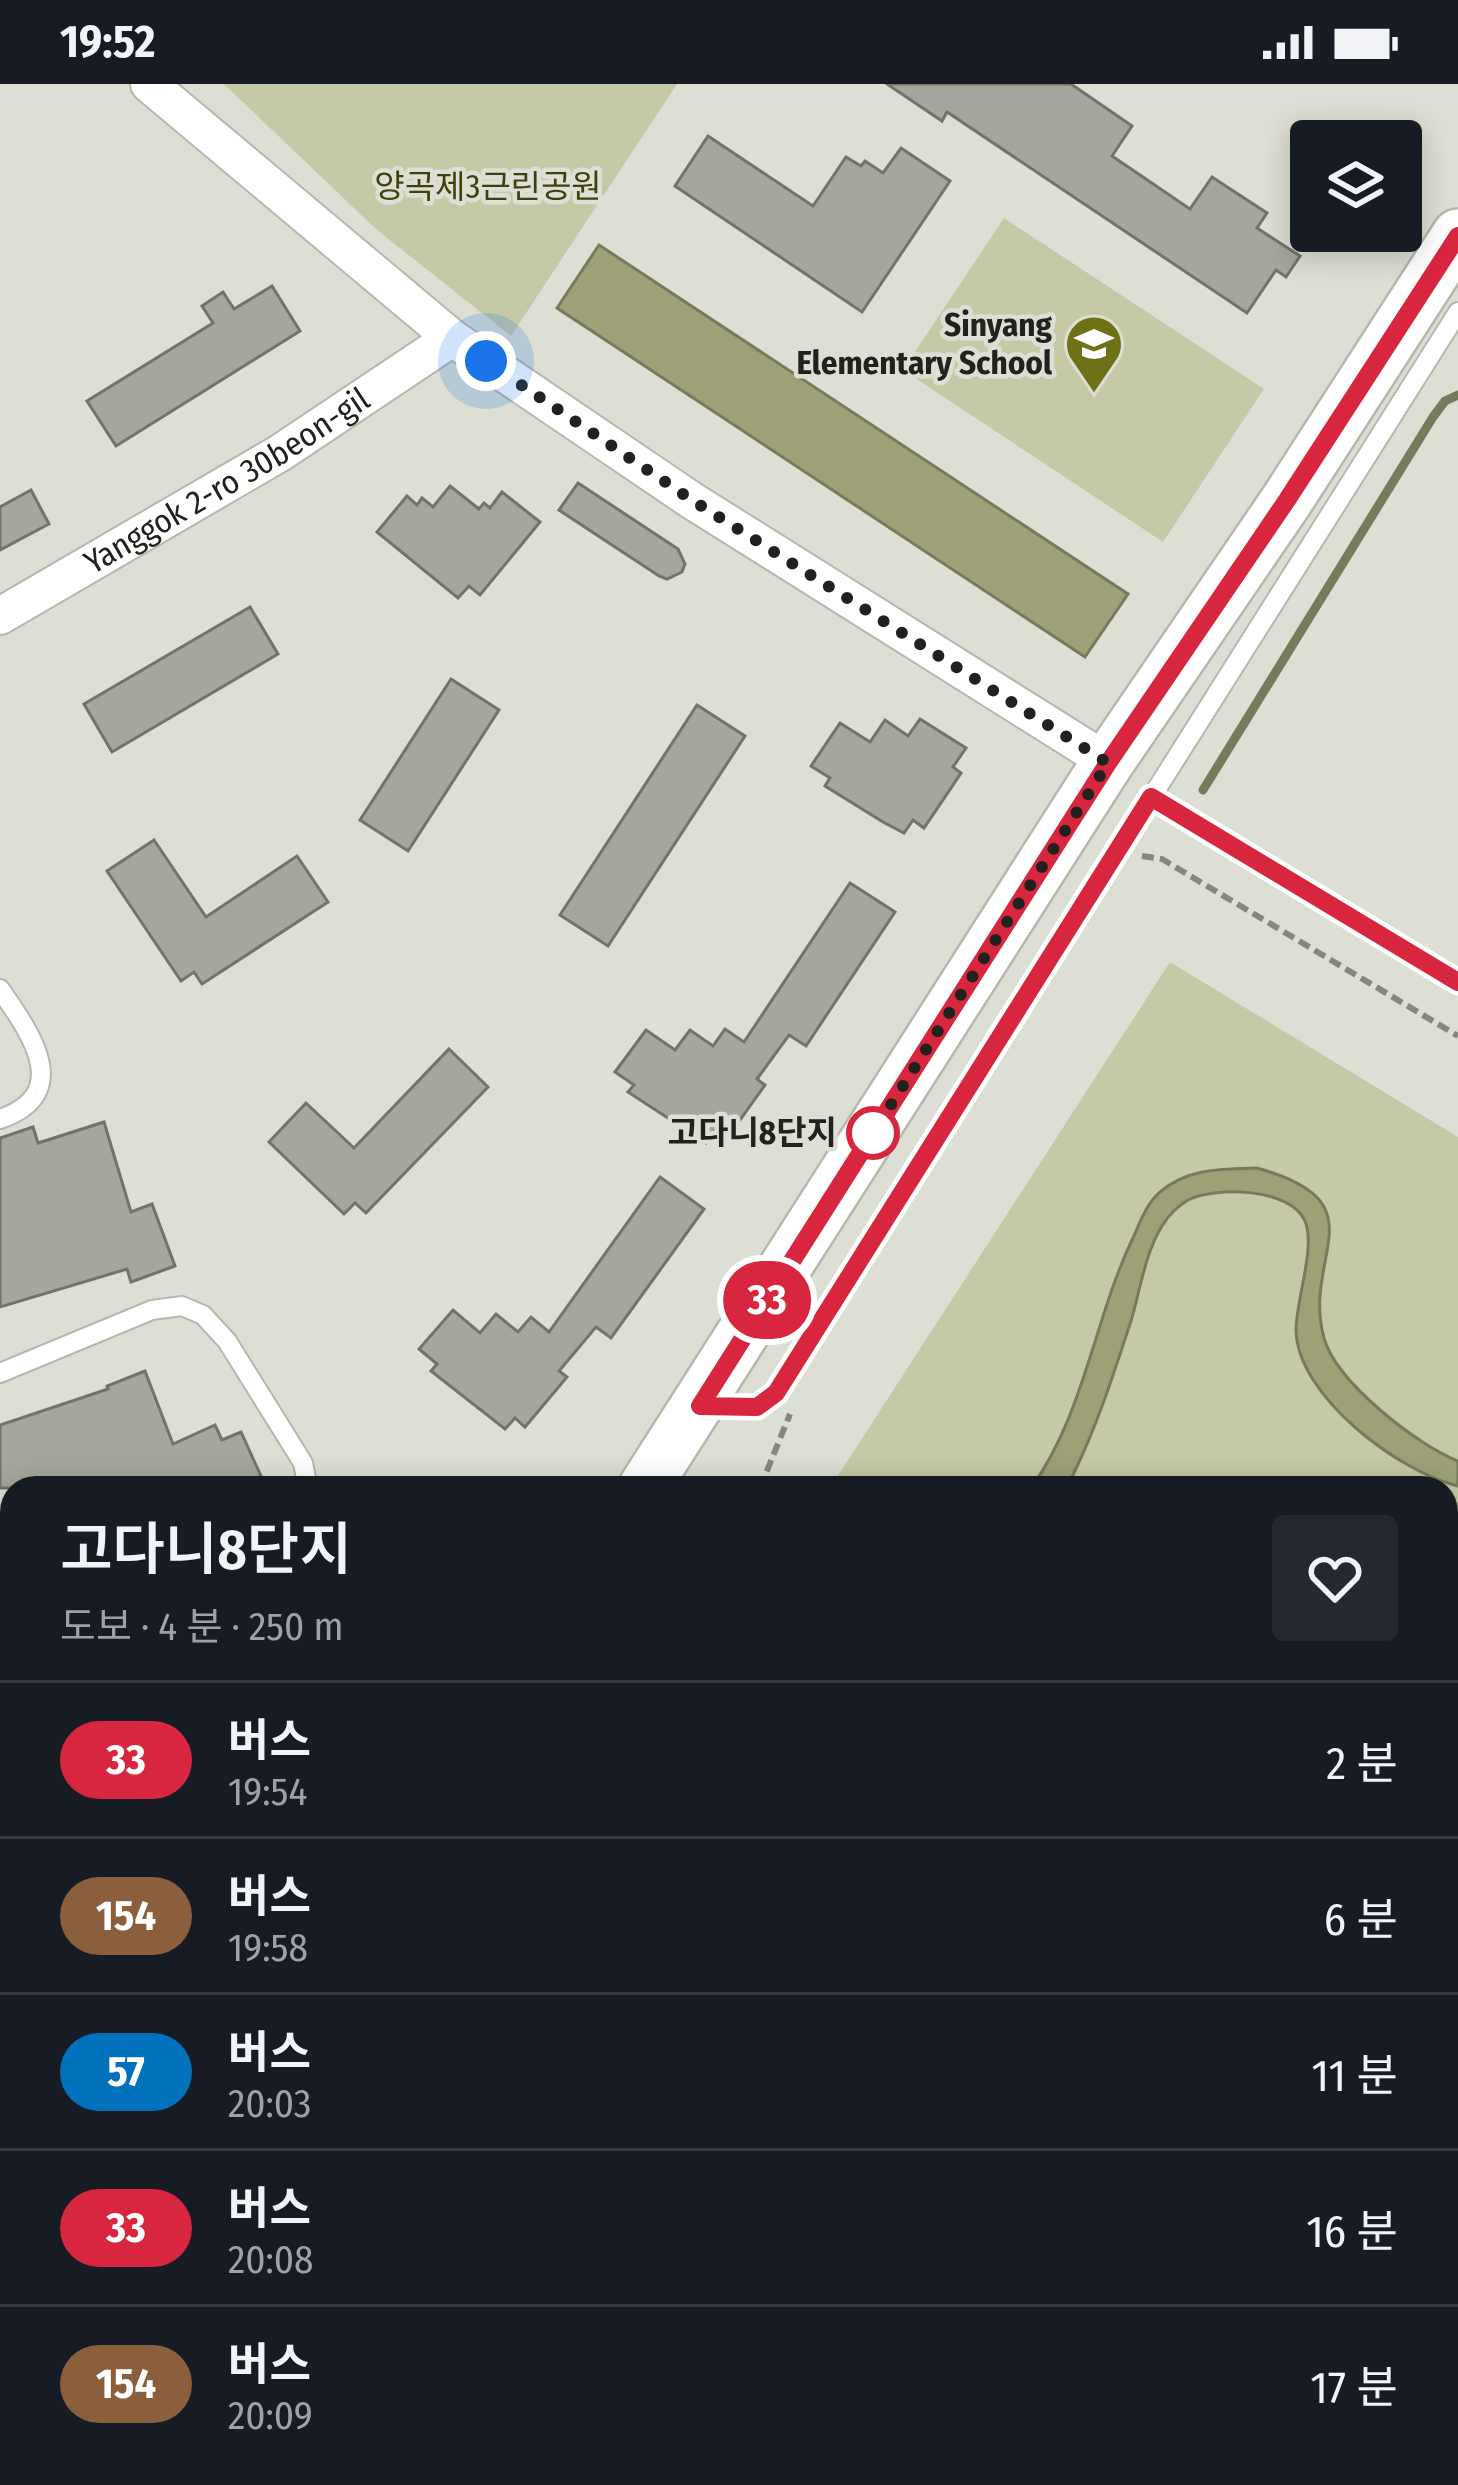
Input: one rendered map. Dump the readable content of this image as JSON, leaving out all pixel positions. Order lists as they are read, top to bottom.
{
  "streets": {
    "street": ["Yanggok 2-ro 30beon-gil"]
  },
  "parks": ["양곡제3근린공원"],
  "places": {
    "school or university": ["Sinyang Elementary School"],
    "other": ["고다니8단지"]
  },
  "lines": ["bus line 33"],
  "page": {
    "status": "19:52",
    "on_map": "33",
    "heading": ["고다니8단지", "도보 · 4 분 · 250 m"],
    "list": [
      {
        "mark": "33",
        "name": "버스",
        "note": "19:54",
        "value": "2 분"
      },
      {
        "mark": "154",
        "name": "버스",
        "note": "19:58",
        "value": "6 분"
      },
      {
        "mark": "57",
        "name": "버스",
        "note": "20:03",
        "value": "11 분"
      },
      {
        "mark": "33",
        "name": "버스",
        "note": "20:08",
        "value": "16 분"
      },
      {
        "mark": "154",
        "name": "버스",
        "note": "20:09",
        "value": "17 분"
      }
    ]
  }
}
